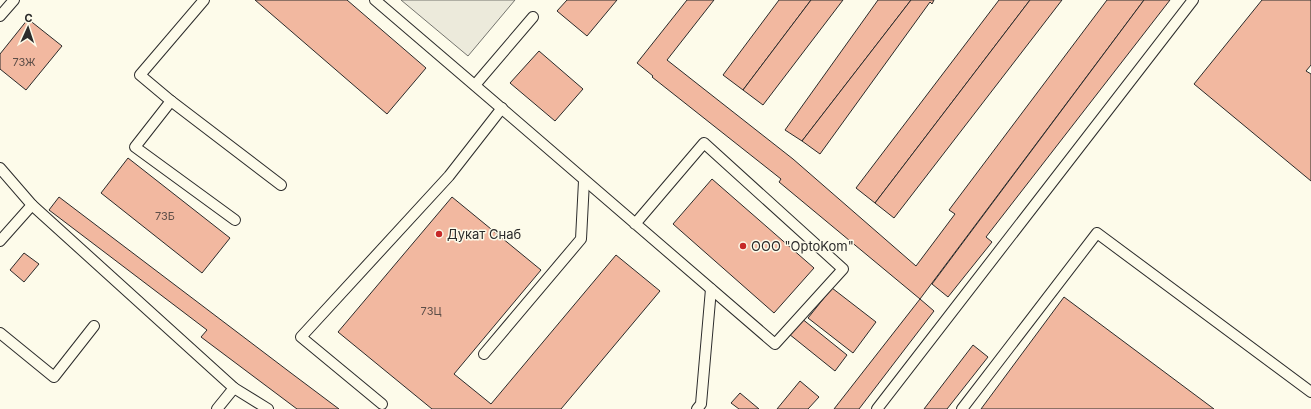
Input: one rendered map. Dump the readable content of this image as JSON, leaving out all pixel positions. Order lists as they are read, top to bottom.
{
  "places": ["Дукат Снаб", "OOO \"OptoKom\""],
  "house_numbers": ["73Ж", "73Б", "73Ц"],
  "north": "top"
}
